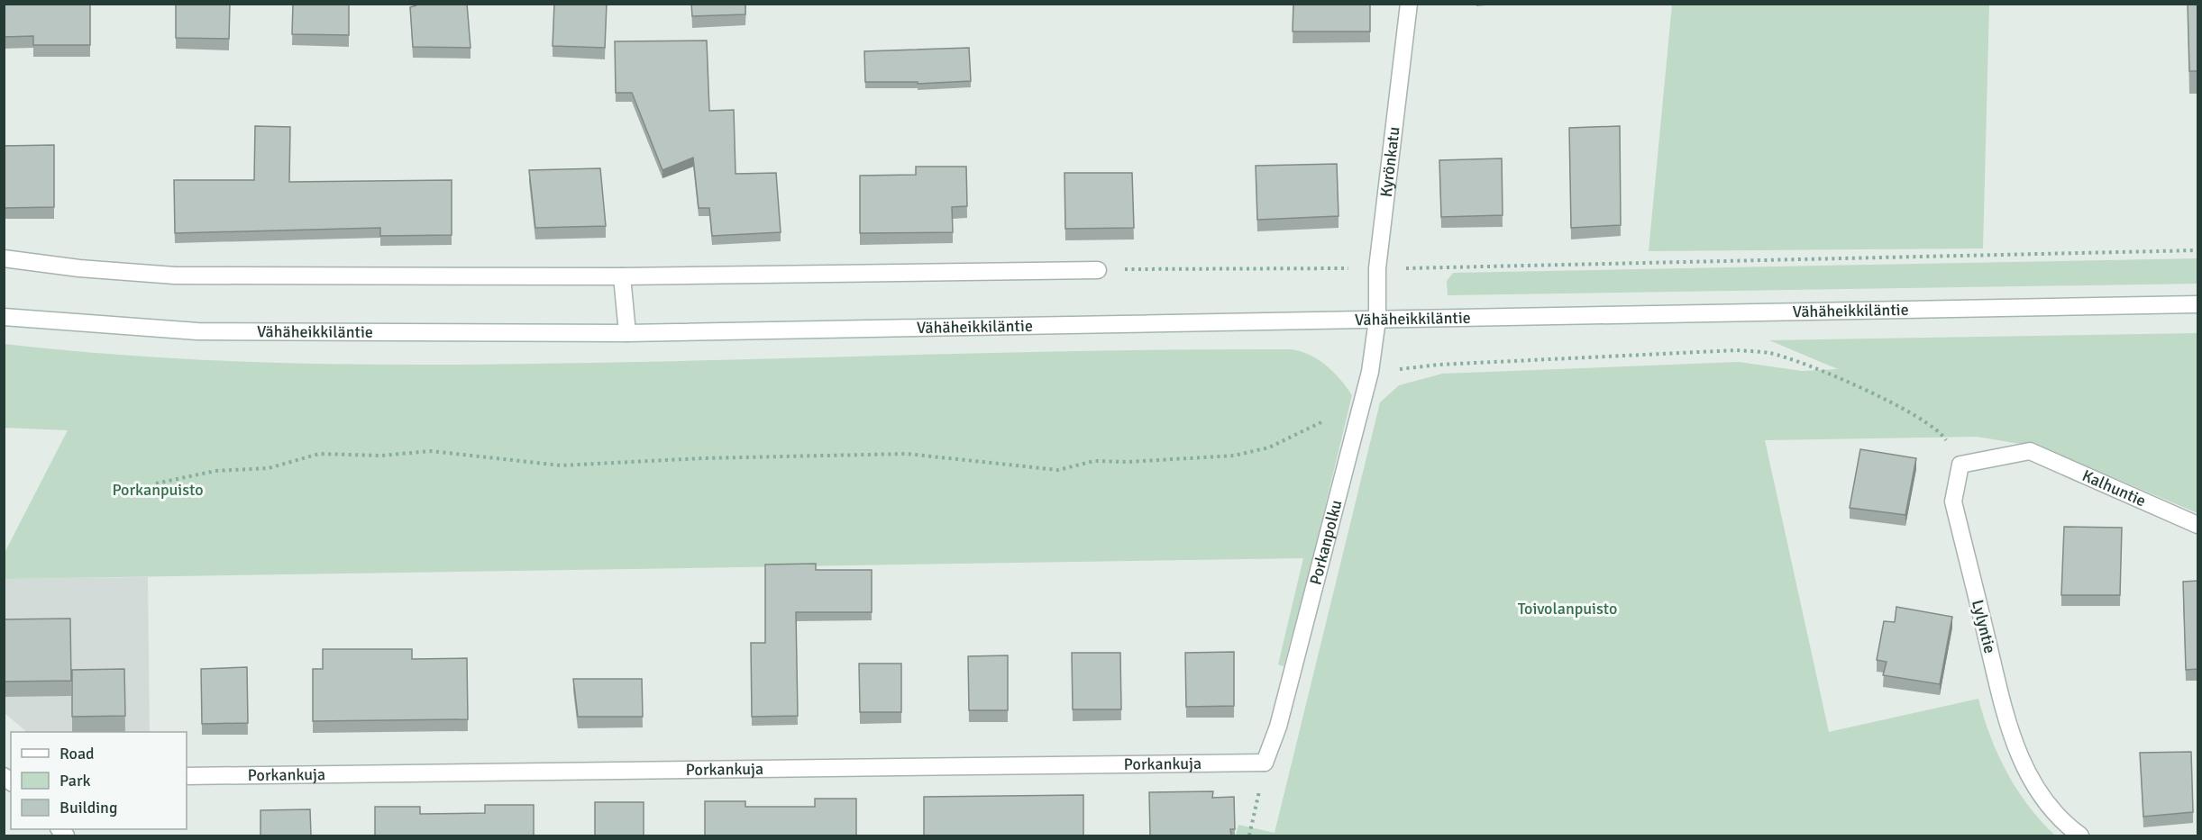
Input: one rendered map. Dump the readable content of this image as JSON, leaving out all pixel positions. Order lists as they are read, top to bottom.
{
  "streets": {
    "street": [
      "Kyrönkatu",
      "Vähäheikkiläntie",
      "Kalhuntie",
      "Porkanpolku",
      "Lylyntie",
      "Porkankuja"
    ]
  },
  "crossings": [
    ["Kyrönkatu", "Vähäheikkiläntie"],
    ["Kyrönkatu", "Porkanpolku"],
    ["Vähäheikkiläntie", "Porkanpolku"],
    ["Kalhuntie", "Lylyntie"],
    ["Porkanpolku", "Porkankuja"]
  ],
  "parks": ["Porkanpuisto", "Toivolanpuisto"],
  "legend": ["Road", "Park", "Building"]
}
